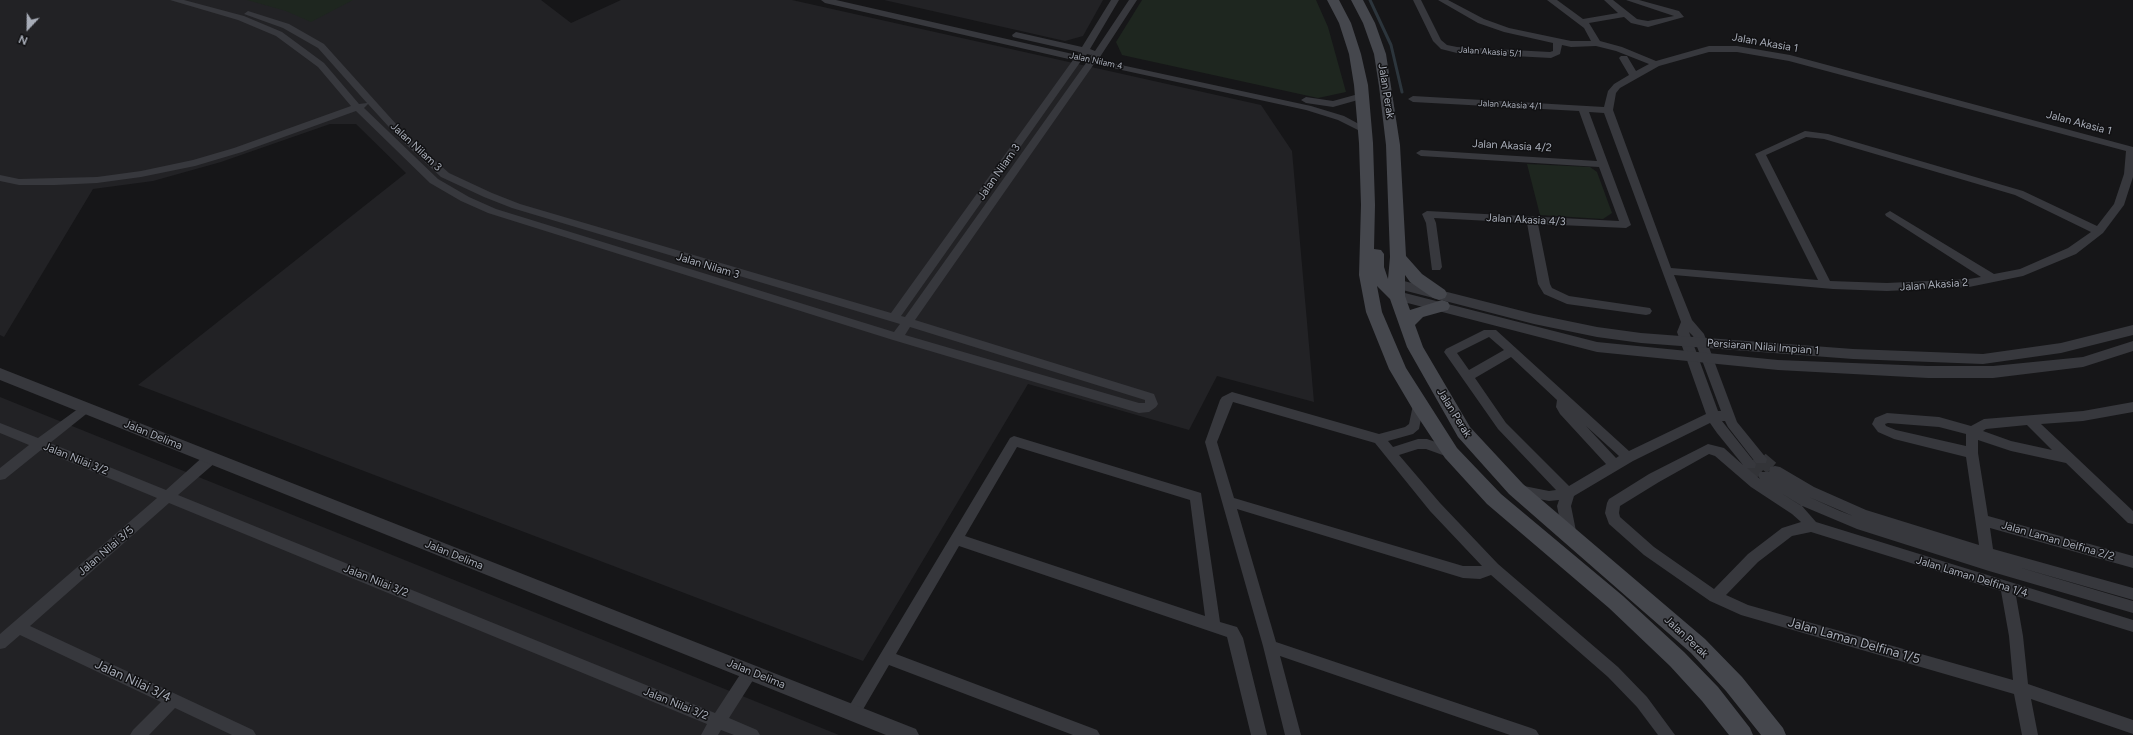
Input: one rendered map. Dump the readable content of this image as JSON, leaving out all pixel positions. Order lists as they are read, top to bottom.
{
  "streets": {
    "main road": ["Jalan Perak"],
    "street": [
      "Jalan Akasia 1",
      "Jalan Akasia 5/1",
      "Jalan Nilam 4",
      "Jalan Akasia 4/1",
      "Jalan Akasia 4/2",
      "Jalan Nilam 3",
      "Jalan Akasia 4/3",
      "Jalan Akasia 2",
      "Persiaran Nilai Impian 1",
      "Jalan Delima",
      "Jalan Nilai 3/2",
      "Jalan Laman Delfina 2/2",
      "Jalan Nilai 3/5",
      "Jalan Laman Delfina 1/4",
      "Jalan Laman Delfina 1/5",
      "Jalan Nilai 3/4"
    ]
  },
  "crossings": [
    ["Jalan Akasia 1", "Jalan Akasia 4/1"],
    ["Jalan Akasia 1", "Jalan Akasia 2"],
    ["Jalan Nilam 4", "Jalan Perak"],
    ["Jalan Nilam 4", "Jalan Nilam 3"],
    ["Jalan Perak", "Persiaran Nilai Impian 1"],
    ["Jalan Akasia 4/2", "Jalan Akasia 4/3"],
    ["Jalan Delima", "Jalan Nilai 3/5"],
    ["Jalan Nilai 3/2", "Jalan Nilai 3/5"],
    ["Jalan Nilai 3/5", "Jalan Nilai 3/4"],
    ["Jalan Laman Delfina 1/4", "Jalan Laman Delfina 1/5"]
  ],
  "north": "bottom"
}
